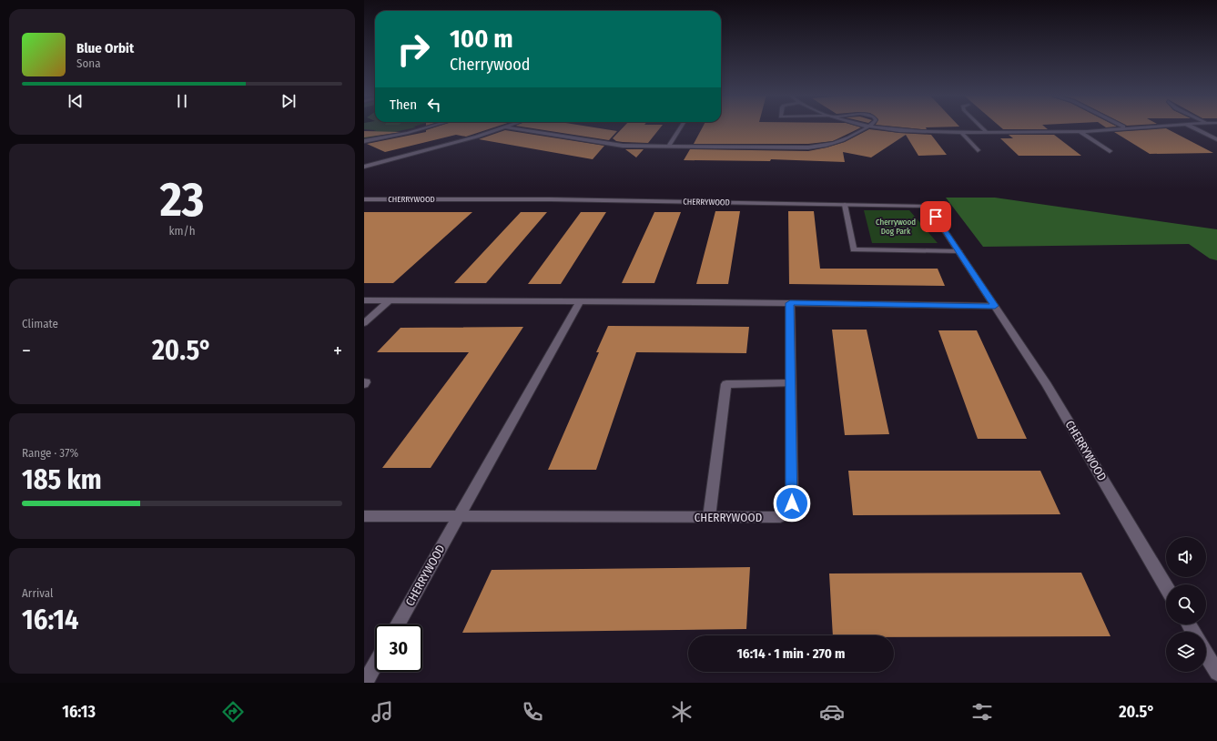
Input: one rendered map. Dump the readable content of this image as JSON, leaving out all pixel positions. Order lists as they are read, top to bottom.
{
  "streets": {
    "street": ["CHERRYWOOD"]
  },
  "parks": ["Cherrywood Dog Park"],
  "page": {
    "turn": ["100 m", "Cherrywood"],
    "song": ["Blue Orbit", "Sona"],
    "then": "Then",
    "tile": [
      ["23", "km/h"],
      "Climate",
      ["Range · 37%", "185 km"],
      ["Arrival", "16:14"]
    ],
    "heat": ["−", "20.5°", "+"],
    "limit": "30",
    "trip": "16:14 · 1 min · 270 m",
    "tabs": ["16:13", "20.5°"]
  }
}
